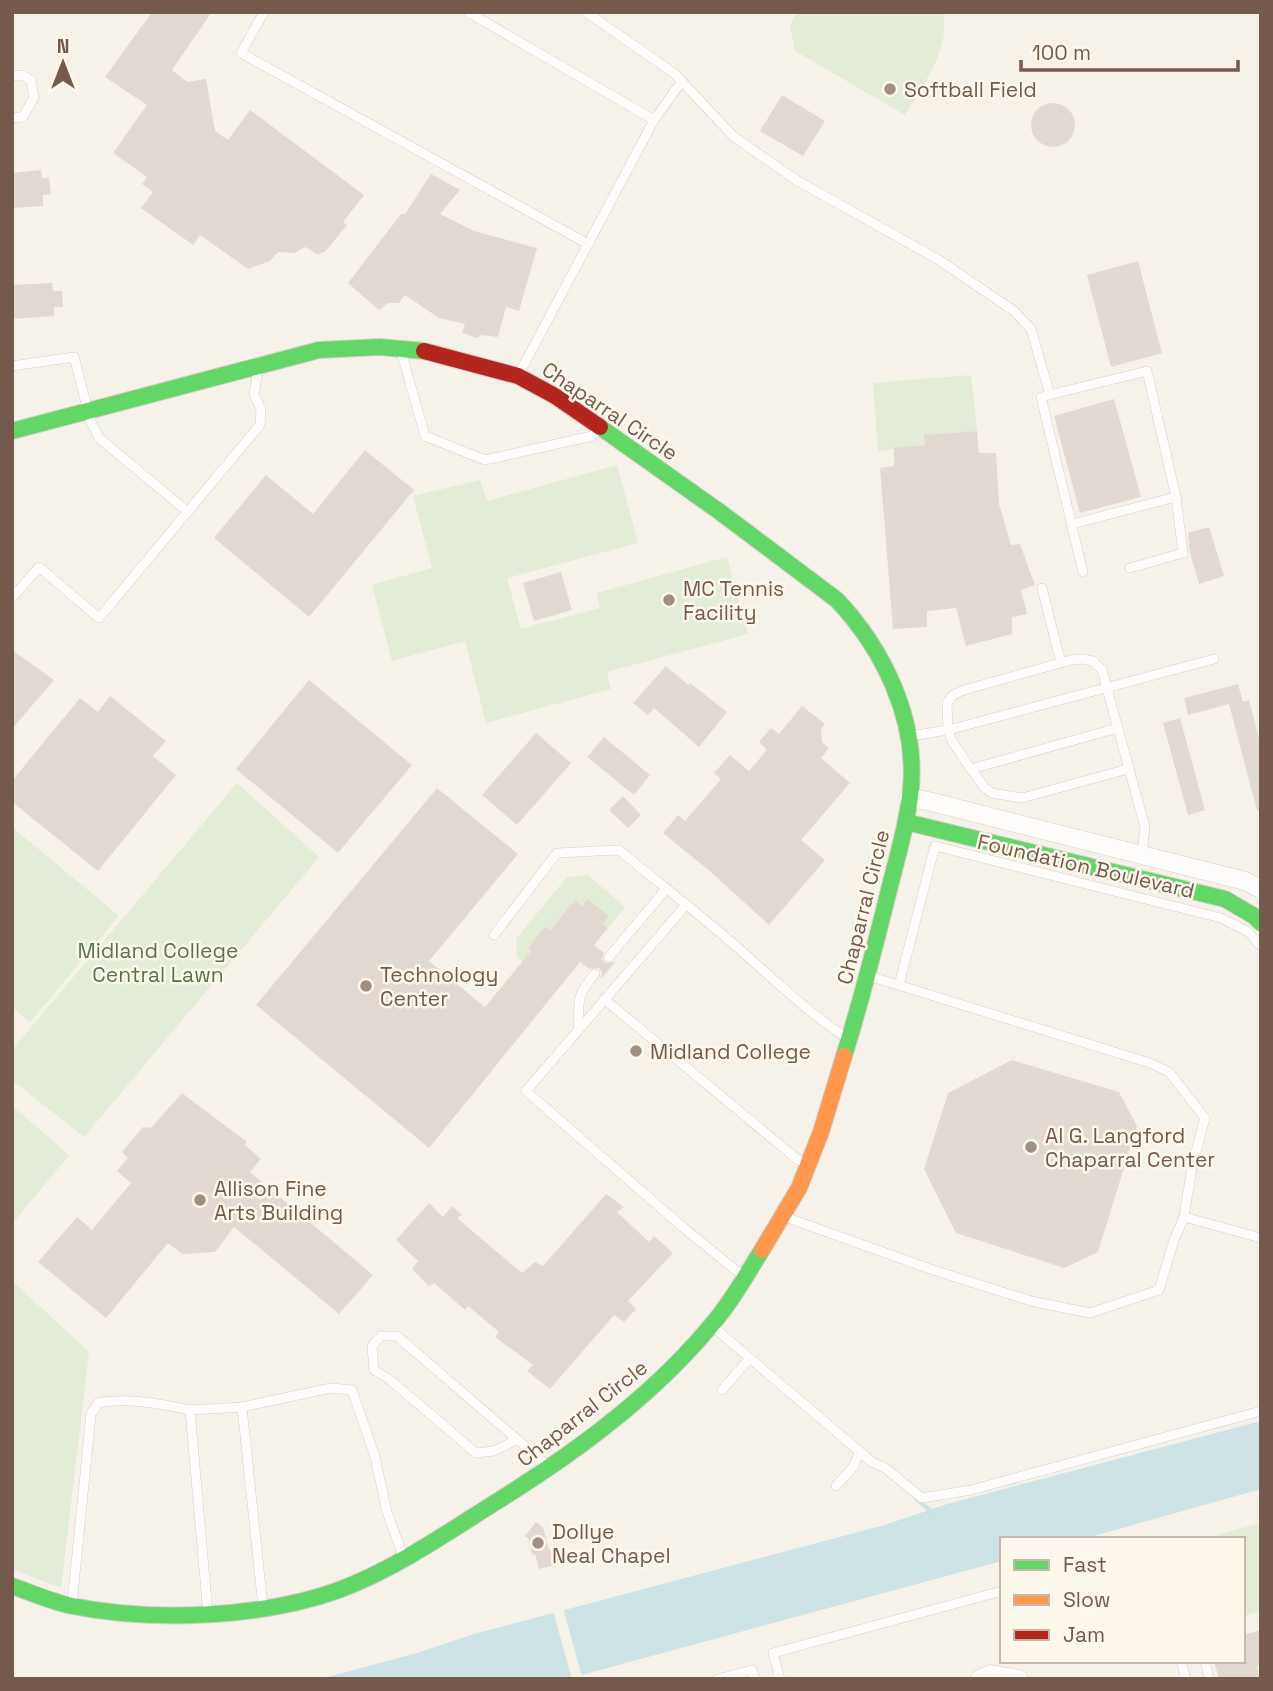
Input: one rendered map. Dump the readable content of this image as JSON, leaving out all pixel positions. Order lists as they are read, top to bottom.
{
  "streets": {
    "street": ["Chaparral Circle", "Foundation Boulevard"]
  },
  "crossings": [
    ["Chaparral Circle", "Foundation Boulevard"]
  ],
  "parks": ["Midland College Central Lawn"],
  "places": [
    "Softball Field",
    "MC Tennis Facility",
    "Technology Center",
    "Midland College",
    "Al G. Langford Chaparral Center",
    "Allison Fine Arts Building",
    "Dollye Neal Chapel"
  ],
  "legend": ["Fast", "Slow", "Jam"],
  "scale_bar": "100 m",
  "north": "top"
}
